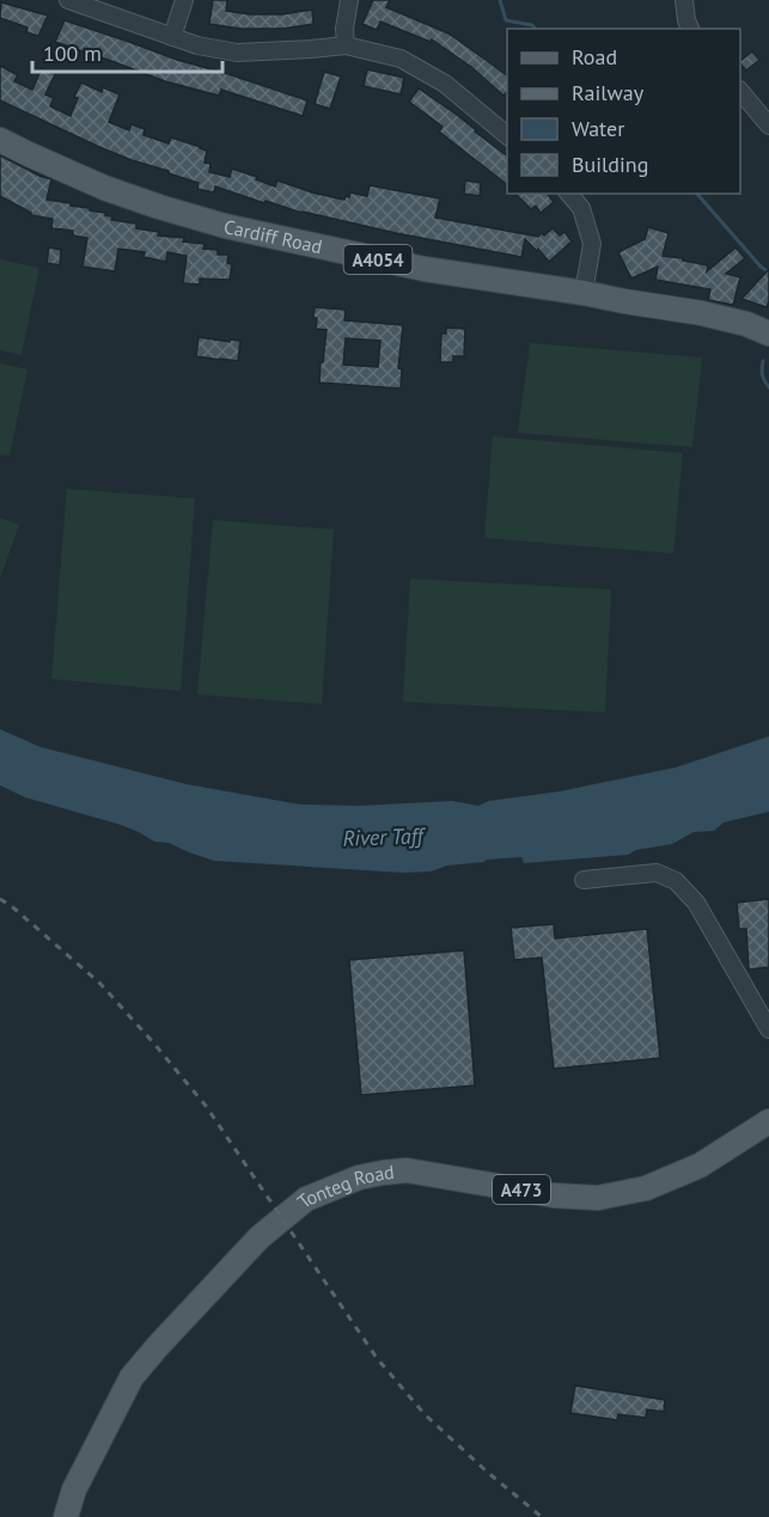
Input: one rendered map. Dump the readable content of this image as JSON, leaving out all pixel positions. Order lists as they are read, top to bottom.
{
  "streets": {
    "main road": [
      "Cardiff Road",
      "A4054",
      "A473",
      "Tonteg Road"
    ]
  },
  "water": ["River Taff"],
  "legend": [
    "Road",
    "Railway",
    "Water",
    "Building"
  ],
  "scale_bar": "100 m"
}
